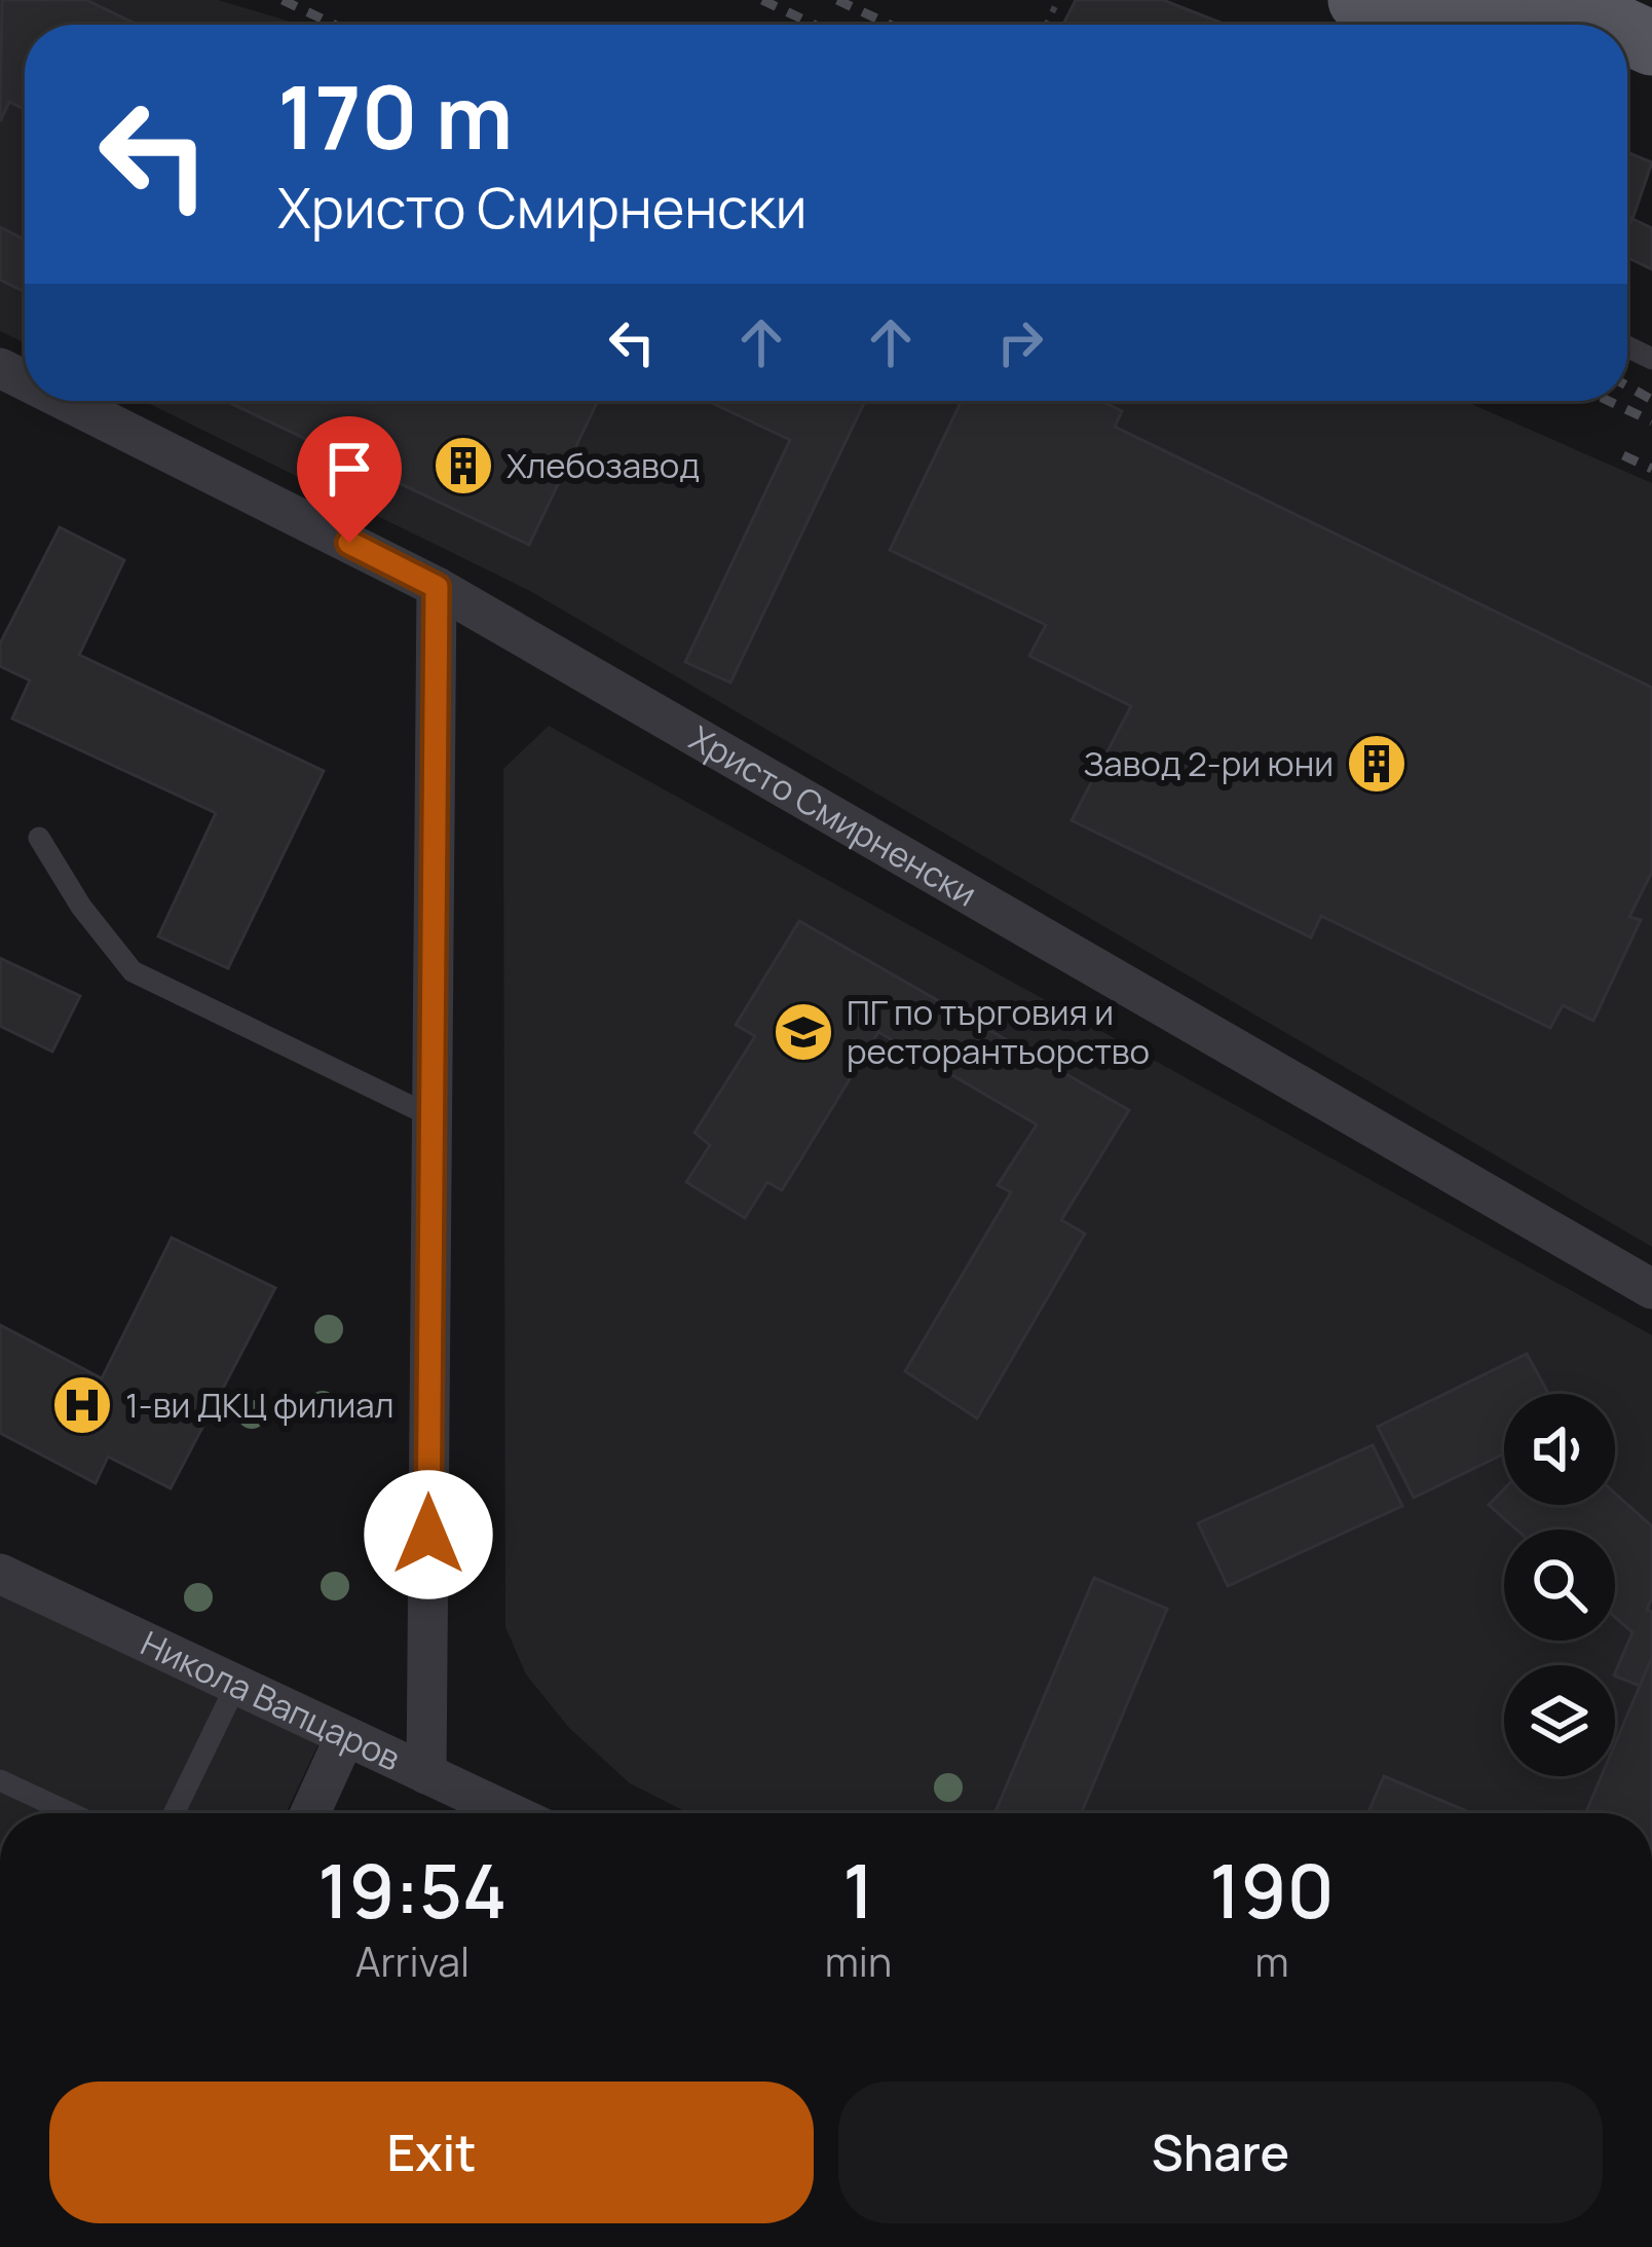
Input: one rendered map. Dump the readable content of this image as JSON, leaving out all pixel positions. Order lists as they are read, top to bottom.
{
  "streets": {
    "street": ["Христо Смирненски", "Никола Вапцаров"]
  },
  "places": {
    "building": ["Хлебозавод", "Завод 2-ри юни"],
    "school or university": ["ПГ по търговия и ресторантьорство"],
    "hospital": ["1-ви ДКЦ филиал"]
  },
  "page": {
    "turn": ["170 m", "Христо Смирненски"],
    "eta": [
      "19:54",
      "Arrival",
      "1",
      "min",
      "190",
      "m"
    ],
    "buttons": ["Exit", "Share"]
  }
}
